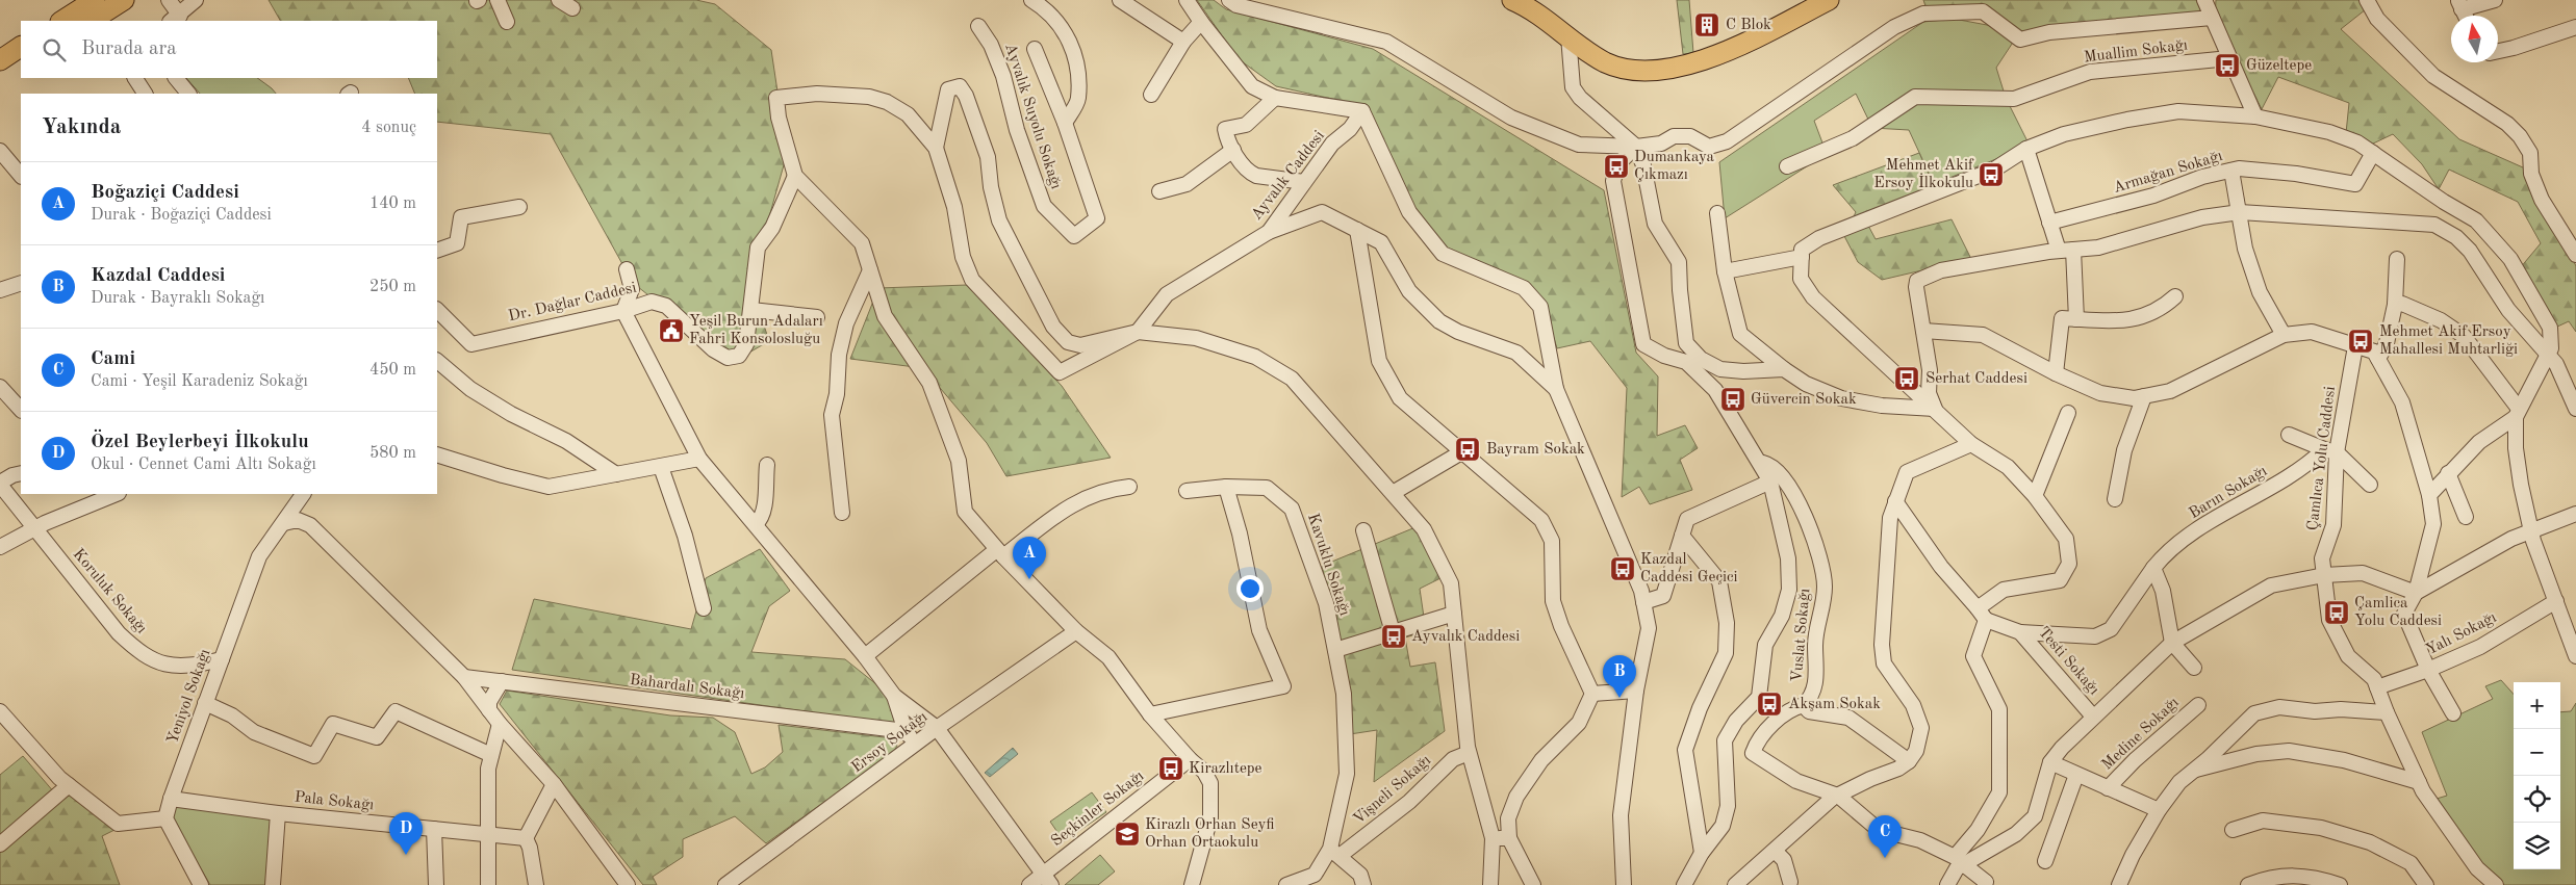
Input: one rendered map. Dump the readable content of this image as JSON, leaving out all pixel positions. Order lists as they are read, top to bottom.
{
  "streets": {
    "street": [
      "Muallim Sokağı",
      "Ayvalık Suyolu Sokağı",
      "Armağan Sokağı",
      "Ayvalık Caddesi",
      "Dr. Dağlar Caddesi",
      "Çamlıca Yolu Caddesi",
      "Barın Sokağı",
      "Kavuklu Sokağı",
      "Koruluk Sokağı",
      "Yalı Sokağı",
      "Vuslat Sokağı",
      "Testi Sokağı",
      "Bahardalı Sokağı",
      "Yeniyol Sokağı",
      "Medine Sokağı",
      "Ersoy Sokağı",
      "Vişneli Sokağı",
      "Pala Sokağı",
      "Seçkinler Sokağı"
    ]
  },
  "crossings": [
    ["Çamlıca Yolu Caddesi", "Barın Sokağı"],
    ["Çamlıca Yolu Caddesi", "Yalı Sokağı"],
    ["Barın Sokağı", "Testi Sokağı"],
    ["Koruluk Sokağı", "Yeniyol Sokağı"],
    ["Yeniyol Sokağı", "Pala Sokağı"]
  ],
  "places": {
    "building": ["C Blok"],
    "bus stop": [
      "Güzeltepe",
      "Dumankaya Çıkmazı",
      "Mehmet Akif Ersoy İlkokulu",
      "Mehmet Akif Ersoy Mahallesi Muhtarliği",
      "Serhat Caddesi",
      "Güvercin Sokak",
      "Bayram Sokak",
      "Kazdal Caddesi Geçici",
      "Çamlica Yolu Caddesi",
      "Ayvalık Caddesi",
      "Akşam Sokak",
      "Kirazlıtepe"
    ],
    "public building": ["Yeşil Burun Adaları Fahri Konsolosluğu"],
    "school or university": ["Kirazlı Orhan Seyfi Orhan Ortaokulu"]
  },
  "north": "top",
  "page": {
    "search": "Burada ara",
    "heading": ["Yakında", "4 sonuç"],
    "list": [
      {
        "mark": "A",
        "name": "Boğaziçi Caddesi",
        "note": "Durak · Boğaziçi Caddesi",
        "value": "140 m"
      },
      {
        "mark": "B",
        "name": "Kazdal Caddesi",
        "note": "Durak · Bayraklı Sokağı",
        "value": "250 m"
      },
      {
        "mark": "C",
        "name": "Cami",
        "note": "Cami · Yeşil Karadeniz Sokağı",
        "value": "450 m"
      },
      {
        "mark": "D",
        "name": "Özel Beylerbeyi İlkokulu",
        "note": "Okul · Cennet Cami Altı Sokağı",
        "value": "580 m"
      }
    ],
    "pins": [
      "A",
      "B",
      "D",
      "C"
    ],
    "map_buttons": ["+", "−"]
  }
}
